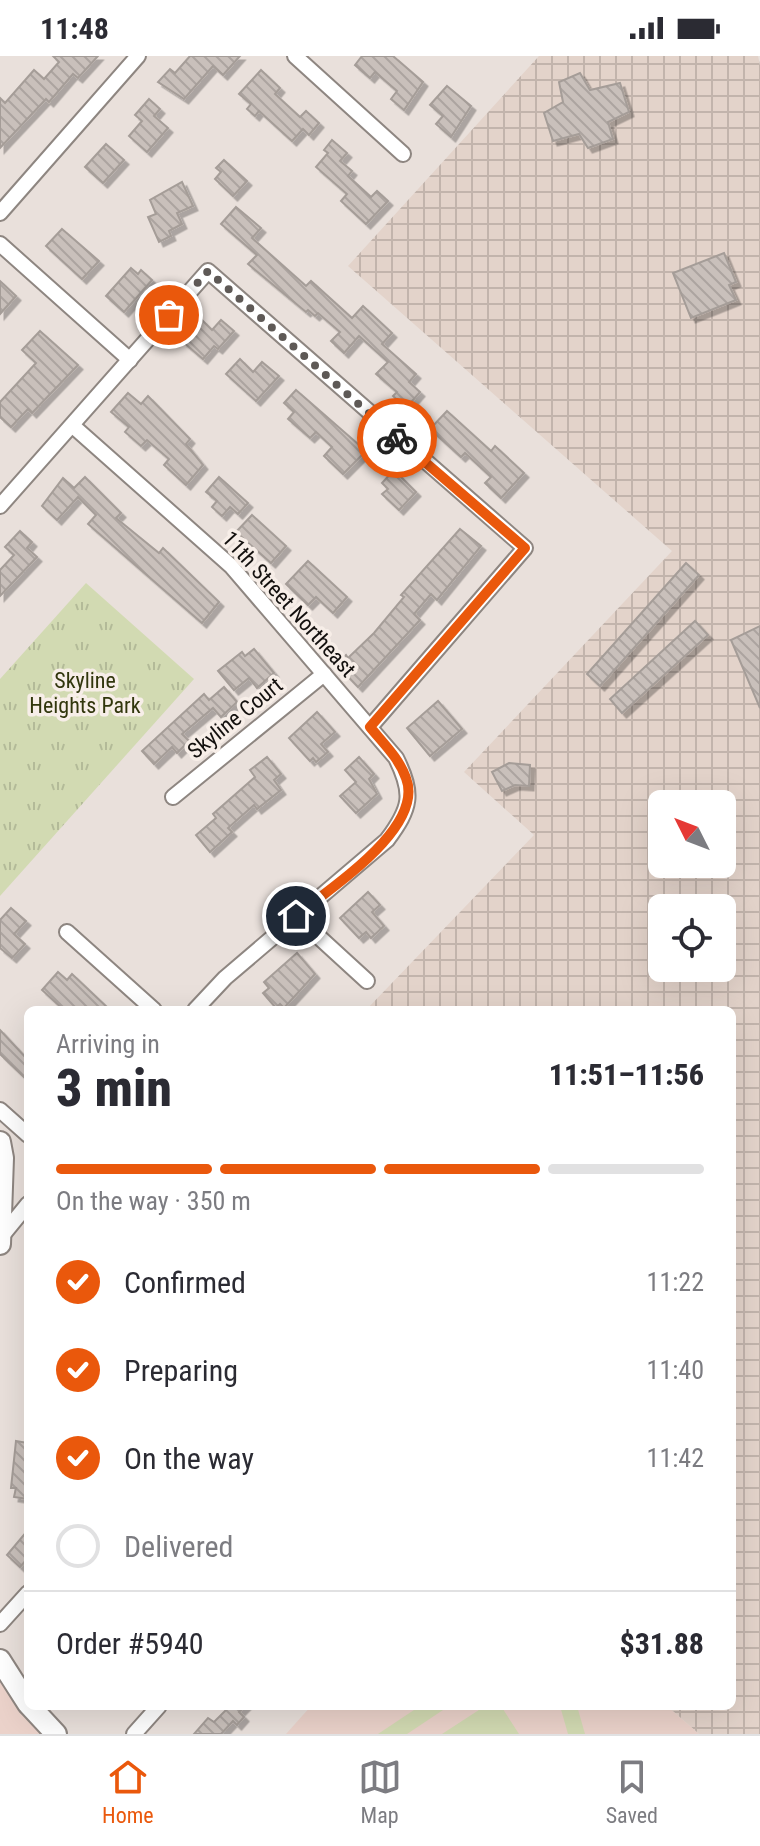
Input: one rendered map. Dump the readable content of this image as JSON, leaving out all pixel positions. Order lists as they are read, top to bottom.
{
  "streets": {
    "street": ["11th Street Northeast", "Skyline Court"]
  },
  "crossings": [
    ["11th Street Northeast", "Skyline Court"]
  ],
  "parks": ["Skyline Heights Park"],
  "north": "top left",
  "page": {
    "status": "11:48",
    "heading": ["3 min", "Arriving in", "11:51–11:56"],
    "panel": ["Order #5940", "$31.88"],
    "bar": "On the way · 350 m",
    "list": [
      ["Confirmed", "11:22"],
      ["Preparing", "11:40"],
      ["On the way", "11:42"],
      "Delivered"
    ],
    "tabs": ["Home", "Map", "Saved"]
  }
}
